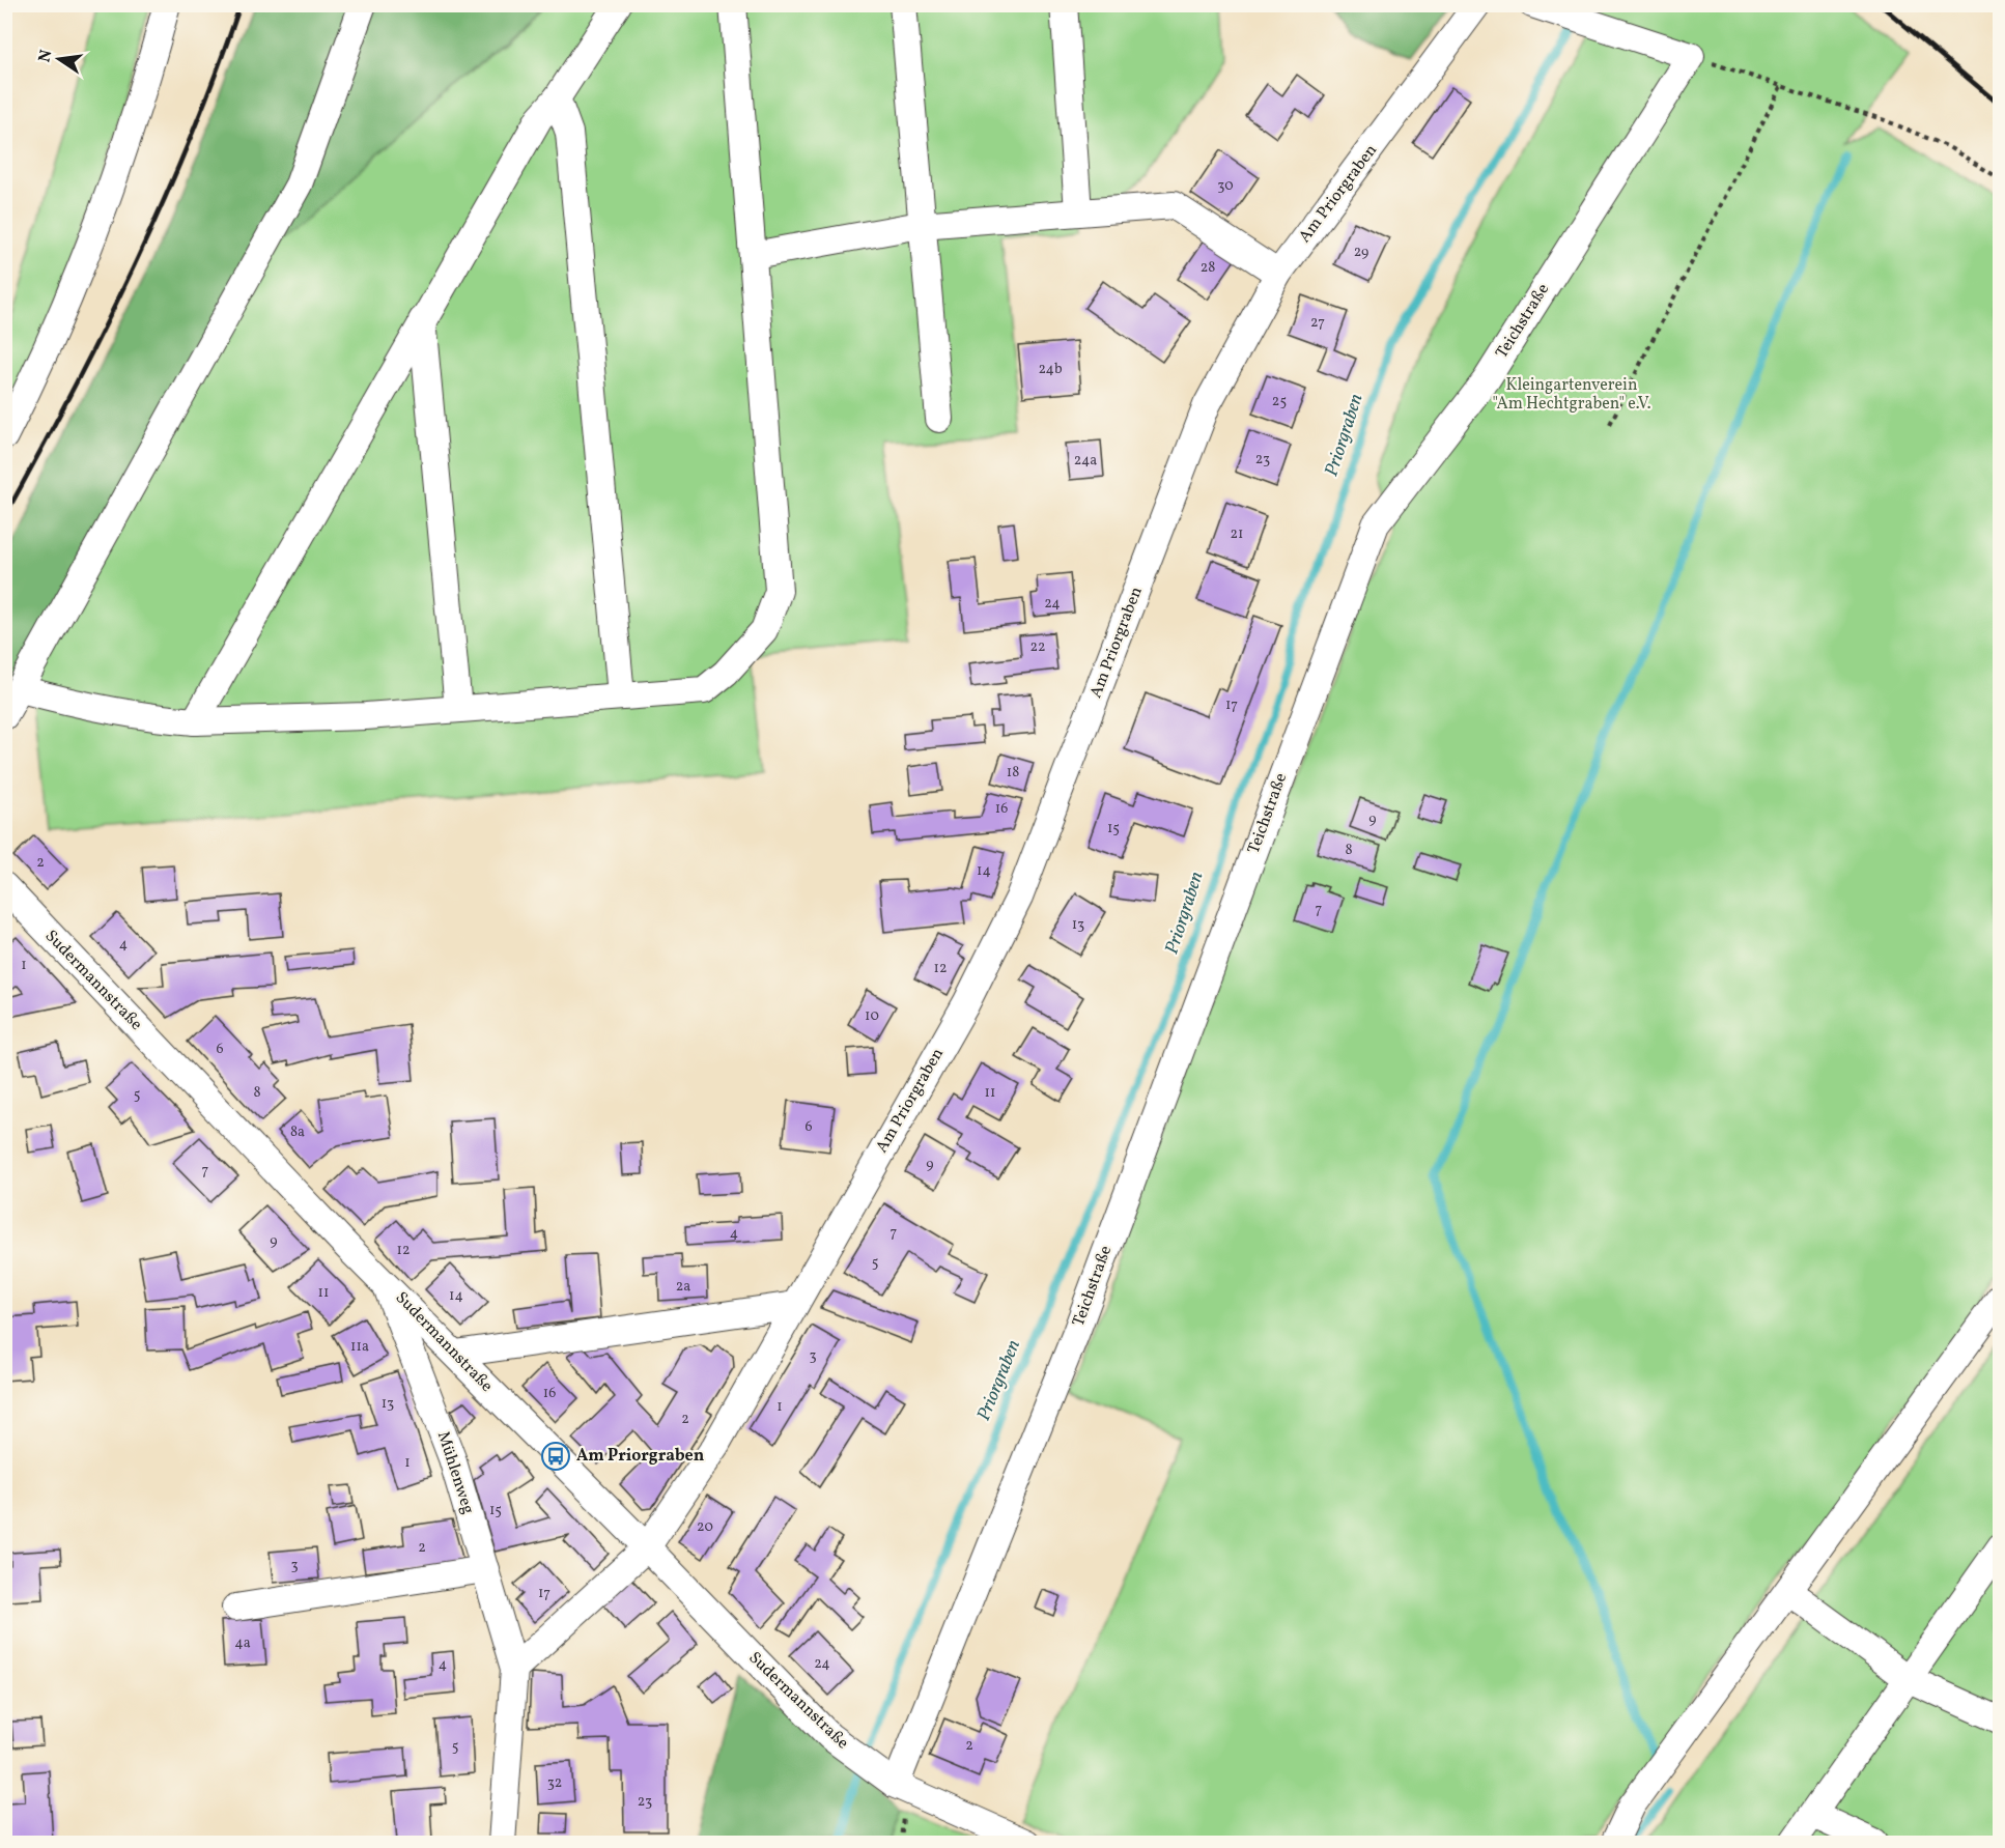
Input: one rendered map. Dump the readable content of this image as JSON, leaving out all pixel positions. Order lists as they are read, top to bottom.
{
  "streets": {
    "street": [
      "Am Priorgraben",
      "Teichstraße",
      "Sudermannstraße",
      "Mühlenweg"
    ]
  },
  "crossings": [
    ["Am Priorgraben", "Sudermannstraße"],
    ["Teichstraße", "Sudermannstraße"],
    ["Sudermannstraße", "Mühlenweg"]
  ],
  "water": ["Priorgraben"],
  "parks": ["Kleingartenverein \"Am Hechtgraben\" e.V."],
  "places": {
    "bus stop": ["Am Priorgraben"]
  },
  "house_numbers": [
    "30",
    "29",
    "28",
    "27",
    "24b",
    "25",
    "23",
    "24a",
    "21",
    "24",
    "22",
    "17",
    "18",
    "16",
    "9",
    "15",
    "8",
    "2",
    "14",
    "7",
    "13",
    "4",
    "1",
    "12",
    "10",
    "6",
    "8",
    "11",
    "5",
    "6",
    "8a",
    "9",
    "7",
    "7",
    "4",
    "9",
    "12",
    "5",
    "2a",
    "11",
    "14",
    "11a",
    "3",
    "16",
    "13",
    "1",
    "2",
    "1",
    "15",
    "20",
    "2",
    "3",
    "17",
    "4a",
    "24",
    "4",
    "2",
    "5",
    "32",
    "23"
  ],
  "north": "left"
}
